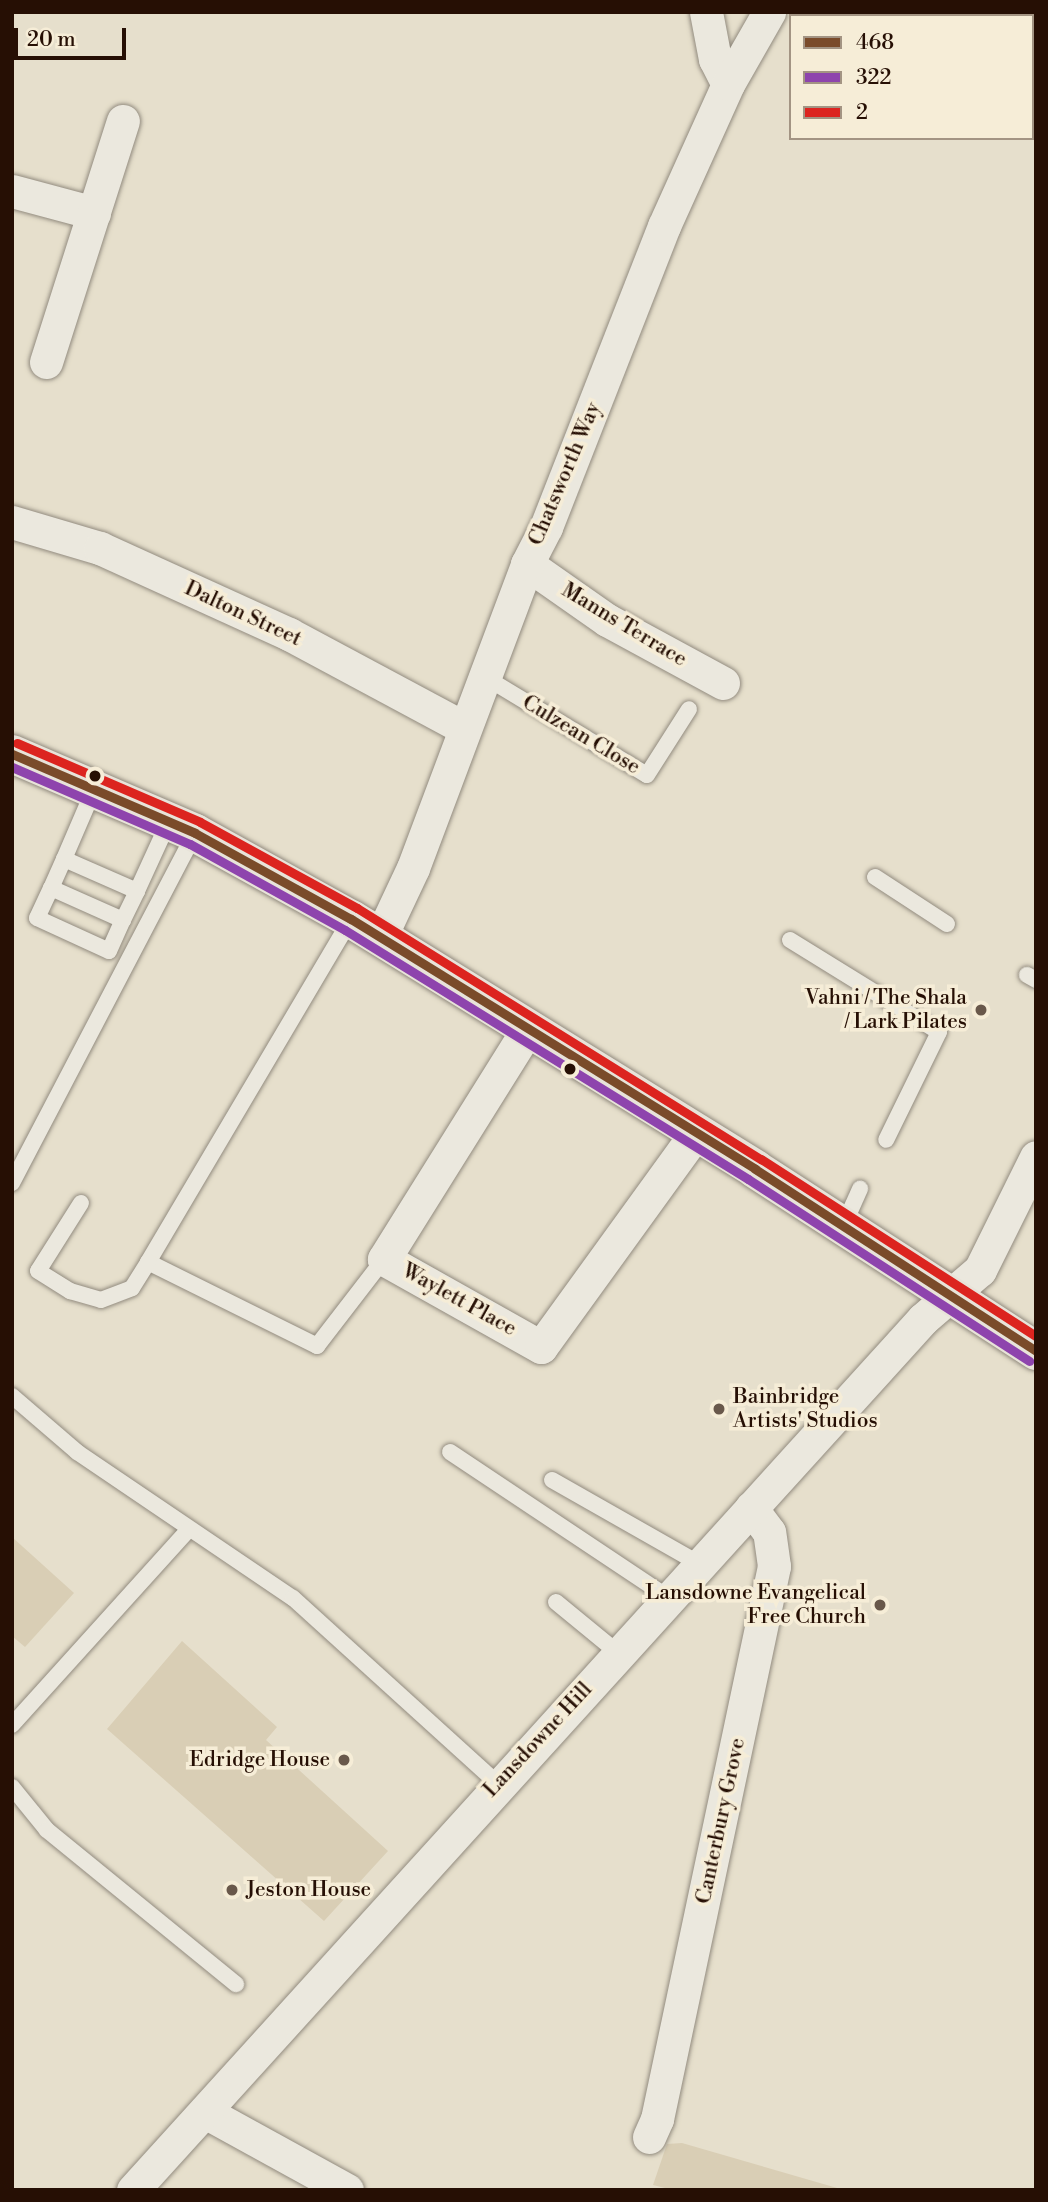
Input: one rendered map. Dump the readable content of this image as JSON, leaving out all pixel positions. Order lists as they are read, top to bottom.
{
  "streets": {
    "street": [
      "Chatsworth Way",
      "Dalton Street",
      "Manns Terrace",
      "Waylett Place",
      "Lansdowne Hill",
      "Canterbury Grove"
    ],
    "lane": ["Culzean Close"]
  },
  "crossings": [
    ["Chatsworth Way", "Dalton Street"],
    ["Chatsworth Way", "Manns Terrace"],
    ["Chatsworth Way", "Culzean Close"],
    ["Lansdowne Hill", "Canterbury Grove"]
  ],
  "places": [
    "Vahni / The Shala / Lark Pilates",
    "Bainbridge Artists' Studios",
    "Lansdowne Evangelical Free Church",
    "Edridge House",
    "Jeston House"
  ],
  "lines": ["transit line 2", "transit line 468", "transit line 322"],
  "legend": ["468", "322", "2"],
  "scale_bar": "20 m"
}
